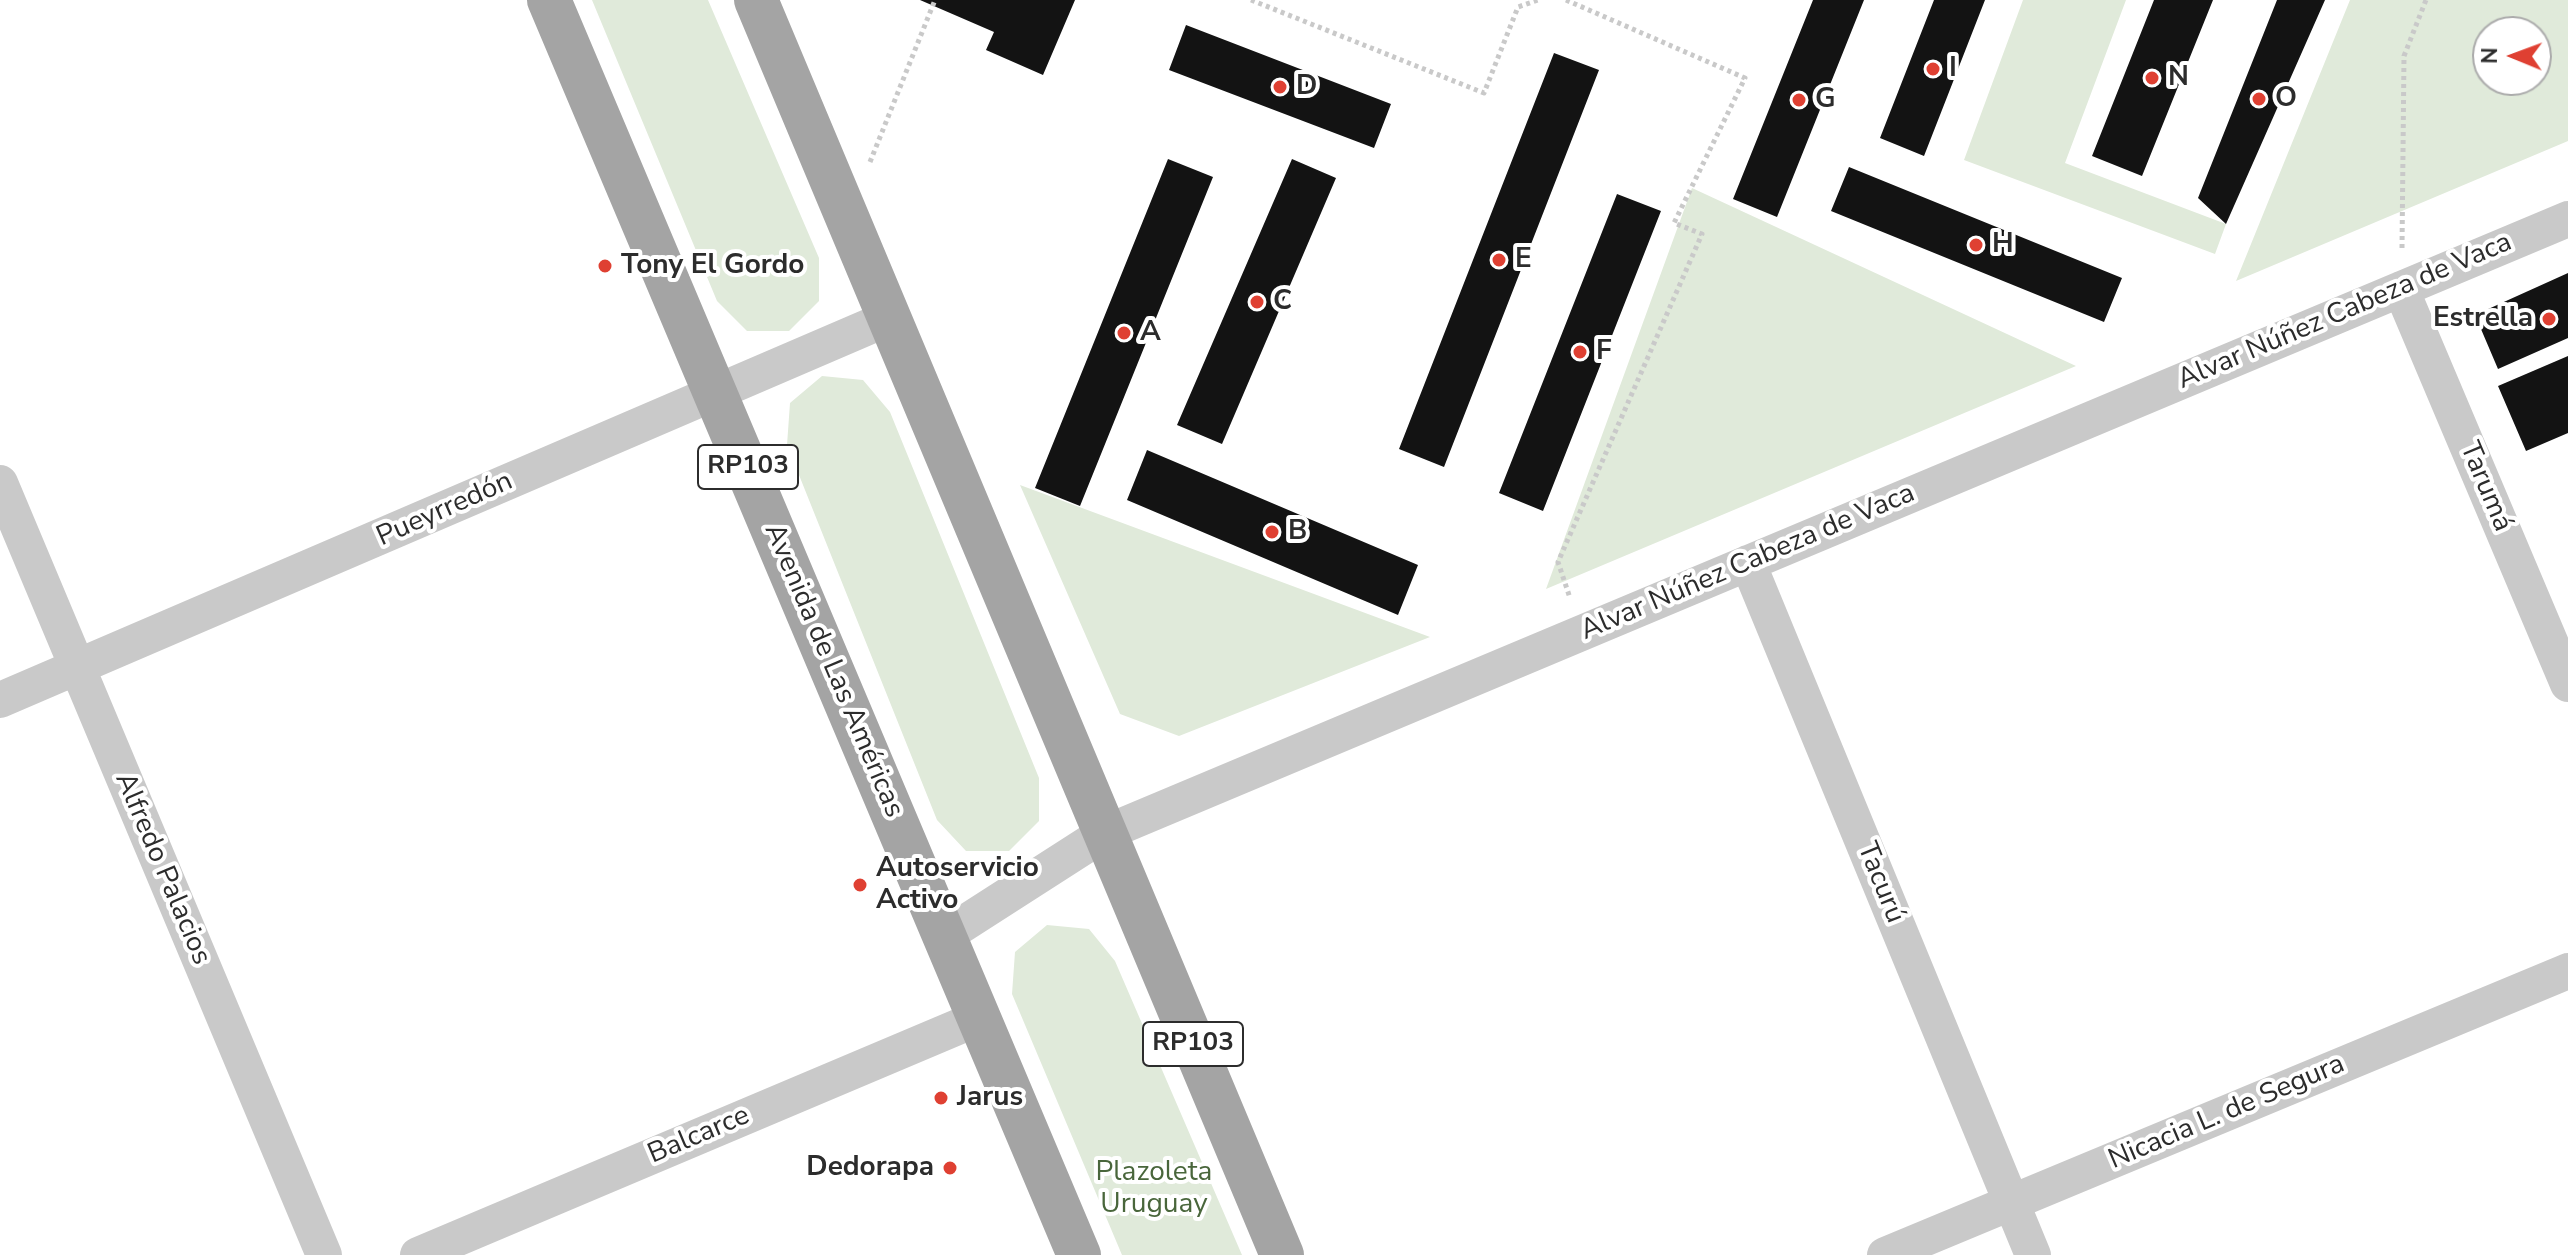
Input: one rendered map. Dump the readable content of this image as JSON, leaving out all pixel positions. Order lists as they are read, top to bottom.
{
  "streets": {
    "main road": ["RP103", "Avenida de Las Américas"],
    "street": [
      "Alvar Núñez Cabeza de Vaca",
      "Tarumá",
      "Pueyrredón",
      "Alfredo Palacios",
      "Tacurú",
      "Nicacia L. de Segura",
      "Balcarce"
    ]
  },
  "crossings": [
    ["Alvar Núñez Cabeza de Vaca", "RP103"],
    ["Alvar Núñez Cabeza de Vaca", "Tarumá"],
    ["Alvar Núñez Cabeza de Vaca", "Avenida de Las Américas"],
    ["Alvar Núñez Cabeza de Vaca", "Tacurú"],
    ["RP103", "Pueyrredón"],
    ["Pueyrredón", "Avenida de Las Américas"],
    ["Pueyrredón", "Alfredo Palacios"],
    ["Avenida de Las Américas", "Balcarce"],
    ["Tacurú", "Nicacia L. de Segura"]
  ],
  "parks": ["Plazoleta Uruguay"],
  "places": [
    "I",
    "N",
    "D",
    "O",
    "G",
    "H",
    "E",
    "Tony El Gordo",
    "C",
    "Estrella",
    "A",
    "F",
    "B",
    "Autoservicio Activo",
    "Jarus",
    "Dedorapa"
  ],
  "north": "left"
}
